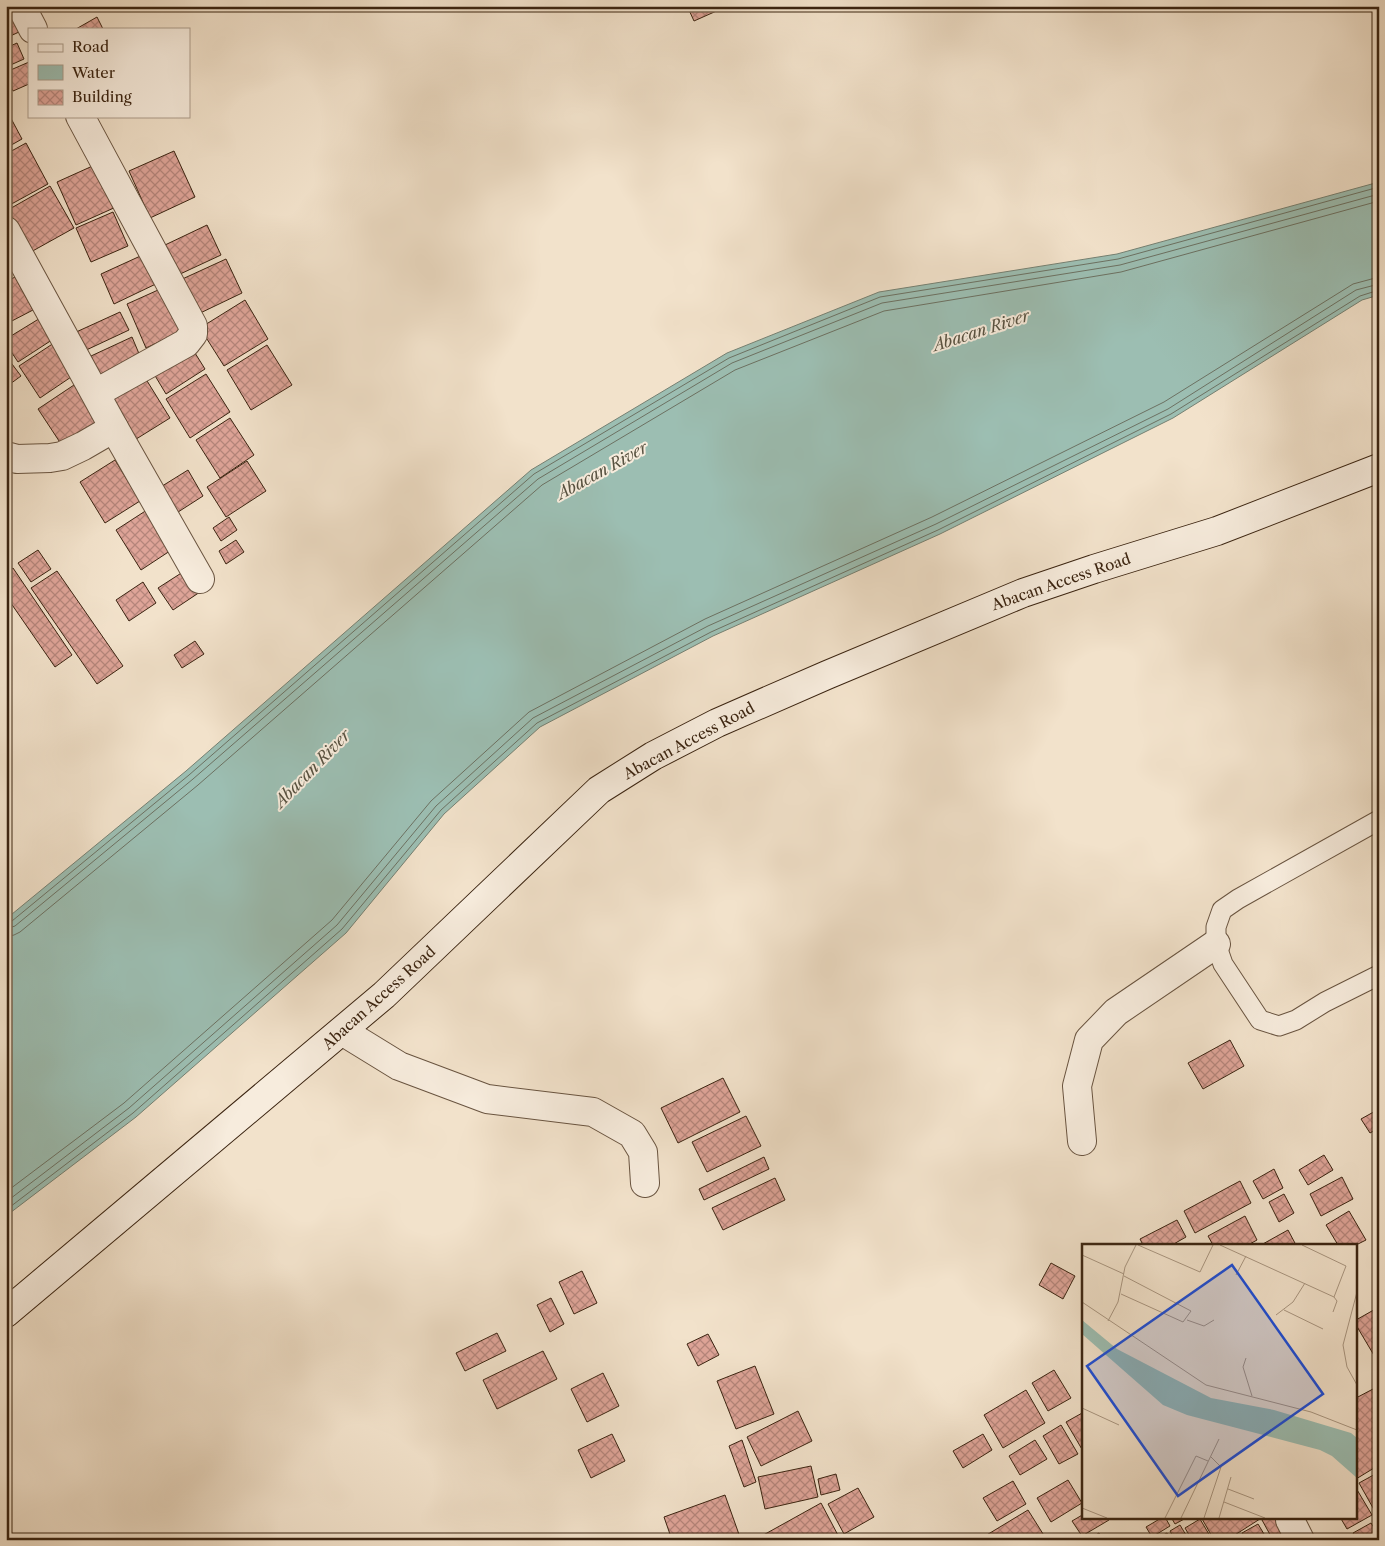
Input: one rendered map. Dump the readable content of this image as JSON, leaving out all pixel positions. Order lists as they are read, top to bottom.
{
  "streets": {
    "street": ["Abacan Access Road"]
  },
  "water": ["Abacan River"],
  "legend": ["Road", "Water", "Building"]
}
